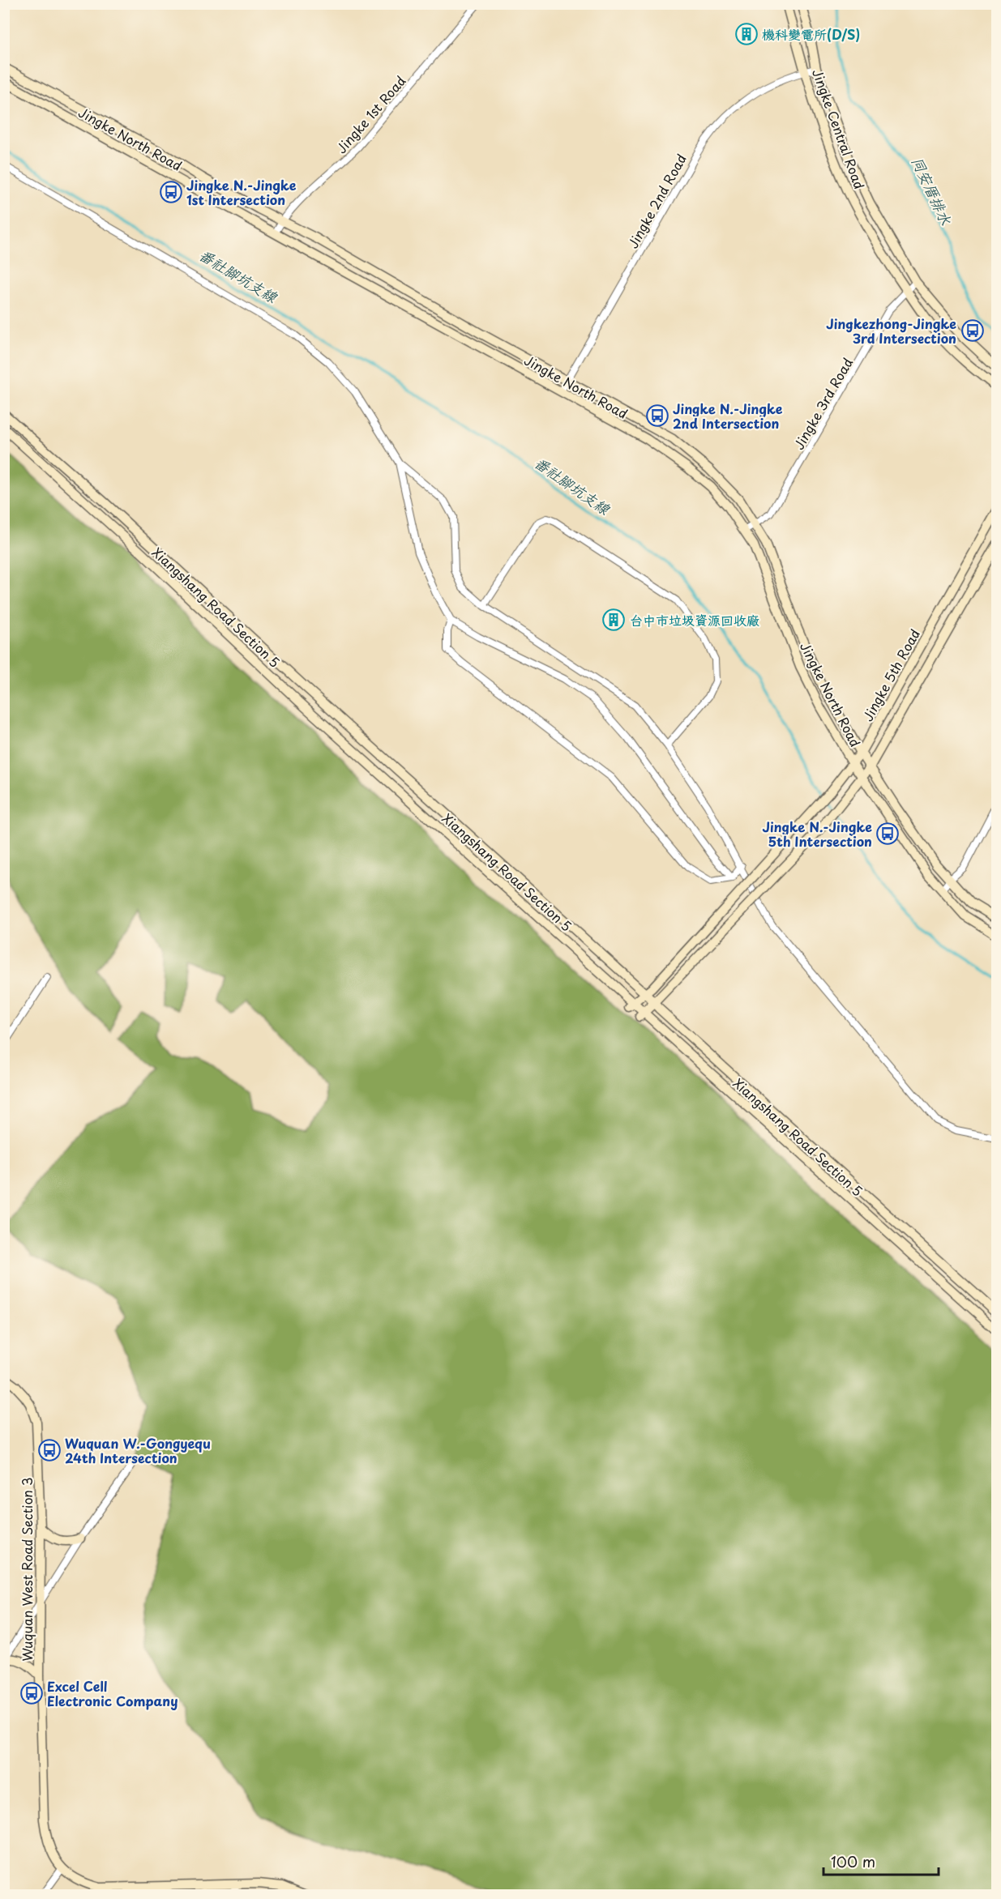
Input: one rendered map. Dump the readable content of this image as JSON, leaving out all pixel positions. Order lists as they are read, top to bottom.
{
  "streets": {
    "street": [
      "Jingke 1st Road",
      "Jingke Central Road",
      "Jingke North Road",
      "Jingke 2nd Road",
      "Jingke 3rd Road",
      "Xiangshang Road Section 5",
      "Jingke 5th Road",
      "Wuquan West Road Section 3"
    ]
  },
  "crossings": [
    ["Jingke 1st Road", "Jingke North Road"],
    ["Jingke Central Road", "Jingke 2nd Road"],
    ["Jingke Central Road", "Jingke 3rd Road"],
    ["Jingke North Road", "Jingke 2nd Road"],
    ["Jingke North Road", "Jingke 3rd Road"],
    ["Jingke North Road", "Jingke 5th Road"],
    ["Xiangshang Road Section 5", "Jingke 5th Road"]
  ],
  "water": ["同安厝排水", "番社腳坑支線"],
  "places": {
    "building": ["機科變電所(D/S)", "台中市垃圾資源回收廠"],
    "bus stop": [
      "Jingke N.-Jingke 1st Intersection",
      "Jingkezhong-Jingke 3rd Intersection",
      "Jingke N.-Jingke 2nd Intersection",
      "Jingke N.-Jingke 5th Intersection",
      "Wuquan W.-Gongyequ 24th Intersection",
      "Excel Cell Electronic Company"
    ]
  },
  "scale_bar": "100 m"
}
